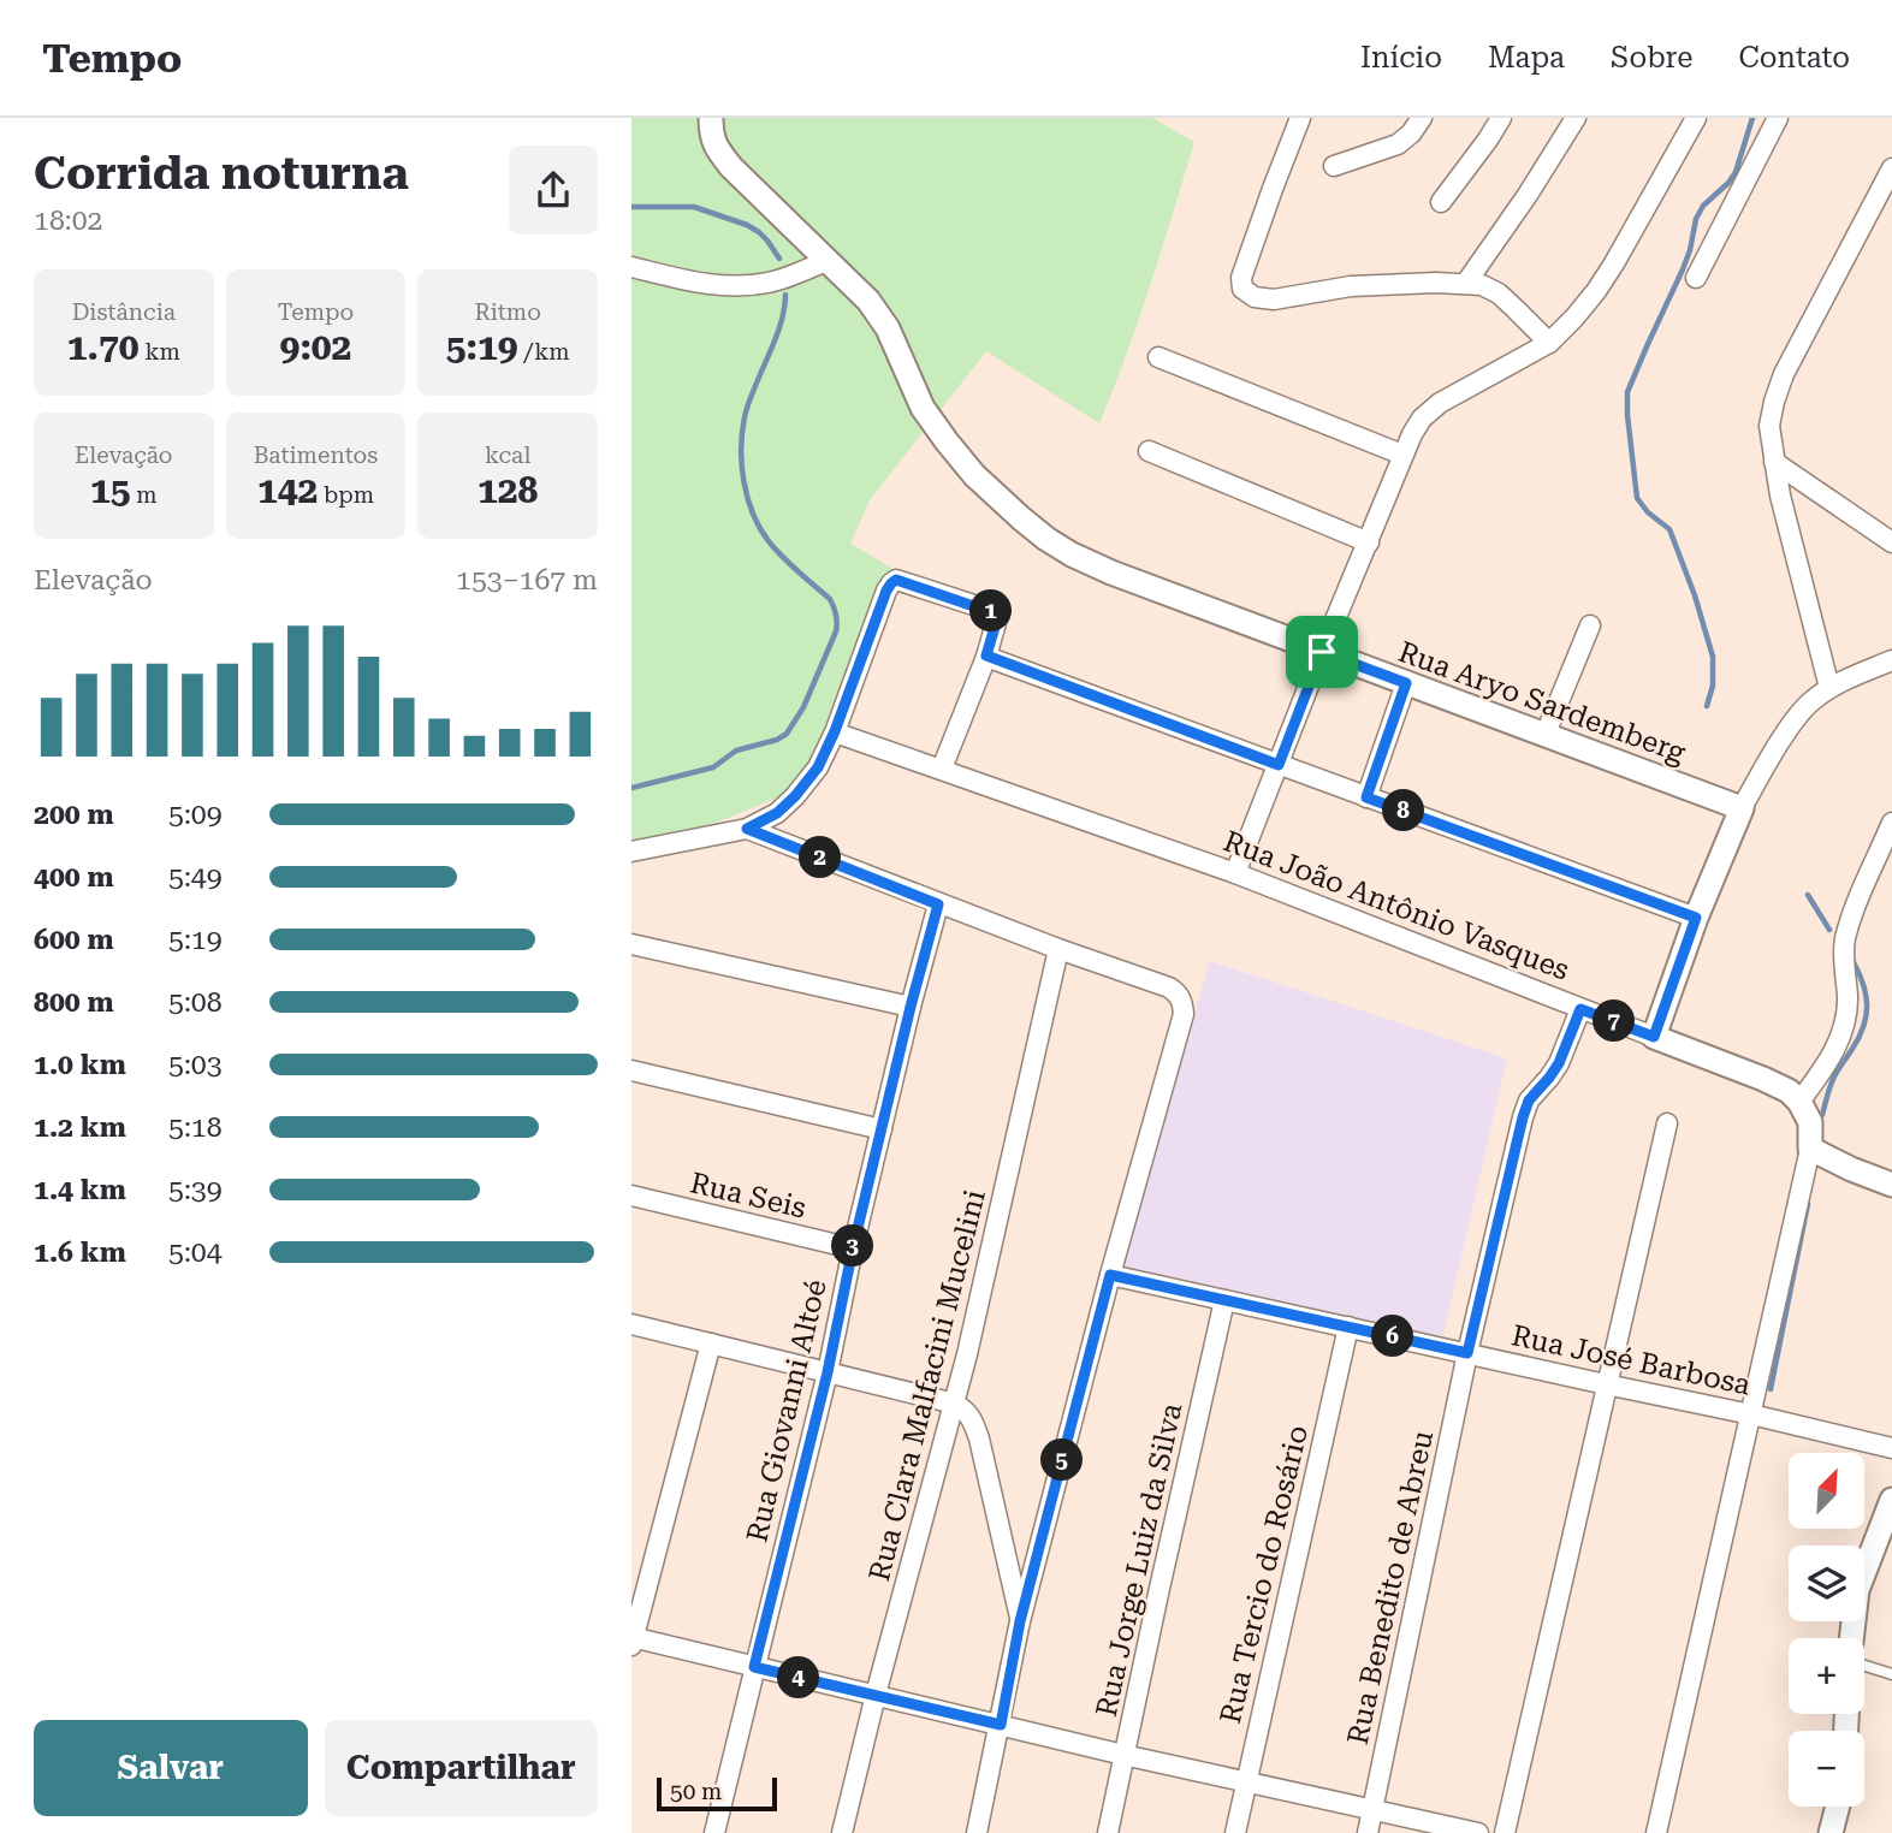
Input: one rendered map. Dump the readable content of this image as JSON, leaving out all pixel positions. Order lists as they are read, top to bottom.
{
  "streets": {
    "street": [
      "Rua Aryo Sardemberg",
      "Rua João Antônio Vasques",
      "Rua Seis",
      "Rua José Barbosa",
      "Rua Clara Malfacini Mucelini",
      "Rua Giovanni Altoé",
      "Rua Jorge Luiz da Silva",
      "Rua Tercio do Rosário",
      "Rua Benedito de Abreu"
    ]
  },
  "crossings": [
    ["Rua João Antônio Vasques", "Rua Benedito de Abreu"],
    ["Rua Seis", "Rua Giovanni Altoé"],
    ["Rua José Barbosa", "Rua Jorge Luiz da Silva"],
    ["Rua José Barbosa", "Rua Tercio do Rosário"],
    ["Rua José Barbosa", "Rua Benedito de Abreu"]
  ],
  "scale_bar": "50 m",
  "north": "top right",
  "page": {
    "header": "Tempo",
    "nav": [
      "Início",
      "Mapa",
      "Sobre",
      "Contato"
    ],
    "heading": ["Corrida noturna", "18:02"],
    "stats": [
      ["Distância", "1.70 km"],
      ["Tempo", "9:02"],
      ["Ritmo", "5:19 /km"],
      ["Elevação", "15 m"],
      ["Batimentos", "142 bpm"],
      ["kcal", "128"]
    ],
    "chart": ["Elevação", "153–167 m"],
    "pins": [
      "1",
      "8",
      "2",
      "7",
      "3",
      "6",
      "5",
      "4"
    ],
    "list": [
      {
        "name": "200 m",
        "note": "5:09"
      },
      {
        "name": "400 m",
        "note": "5:49"
      },
      {
        "name": "600 m",
        "note": "5:19"
      },
      {
        "name": "800 m",
        "note": "5:08"
      },
      {
        "name": "1.0 km",
        "note": "5:03"
      },
      {
        "name": "1.2 km",
        "note": "5:18"
      },
      {
        "name": "1.4 km",
        "note": "5:39"
      },
      {
        "name": "1.6 km",
        "note": "5:04"
      }
    ],
    "map_buttons": ["+", "−"],
    "buttons": ["Salvar", "Compartilhar"],
    "scale": "50 m"
  }
}
